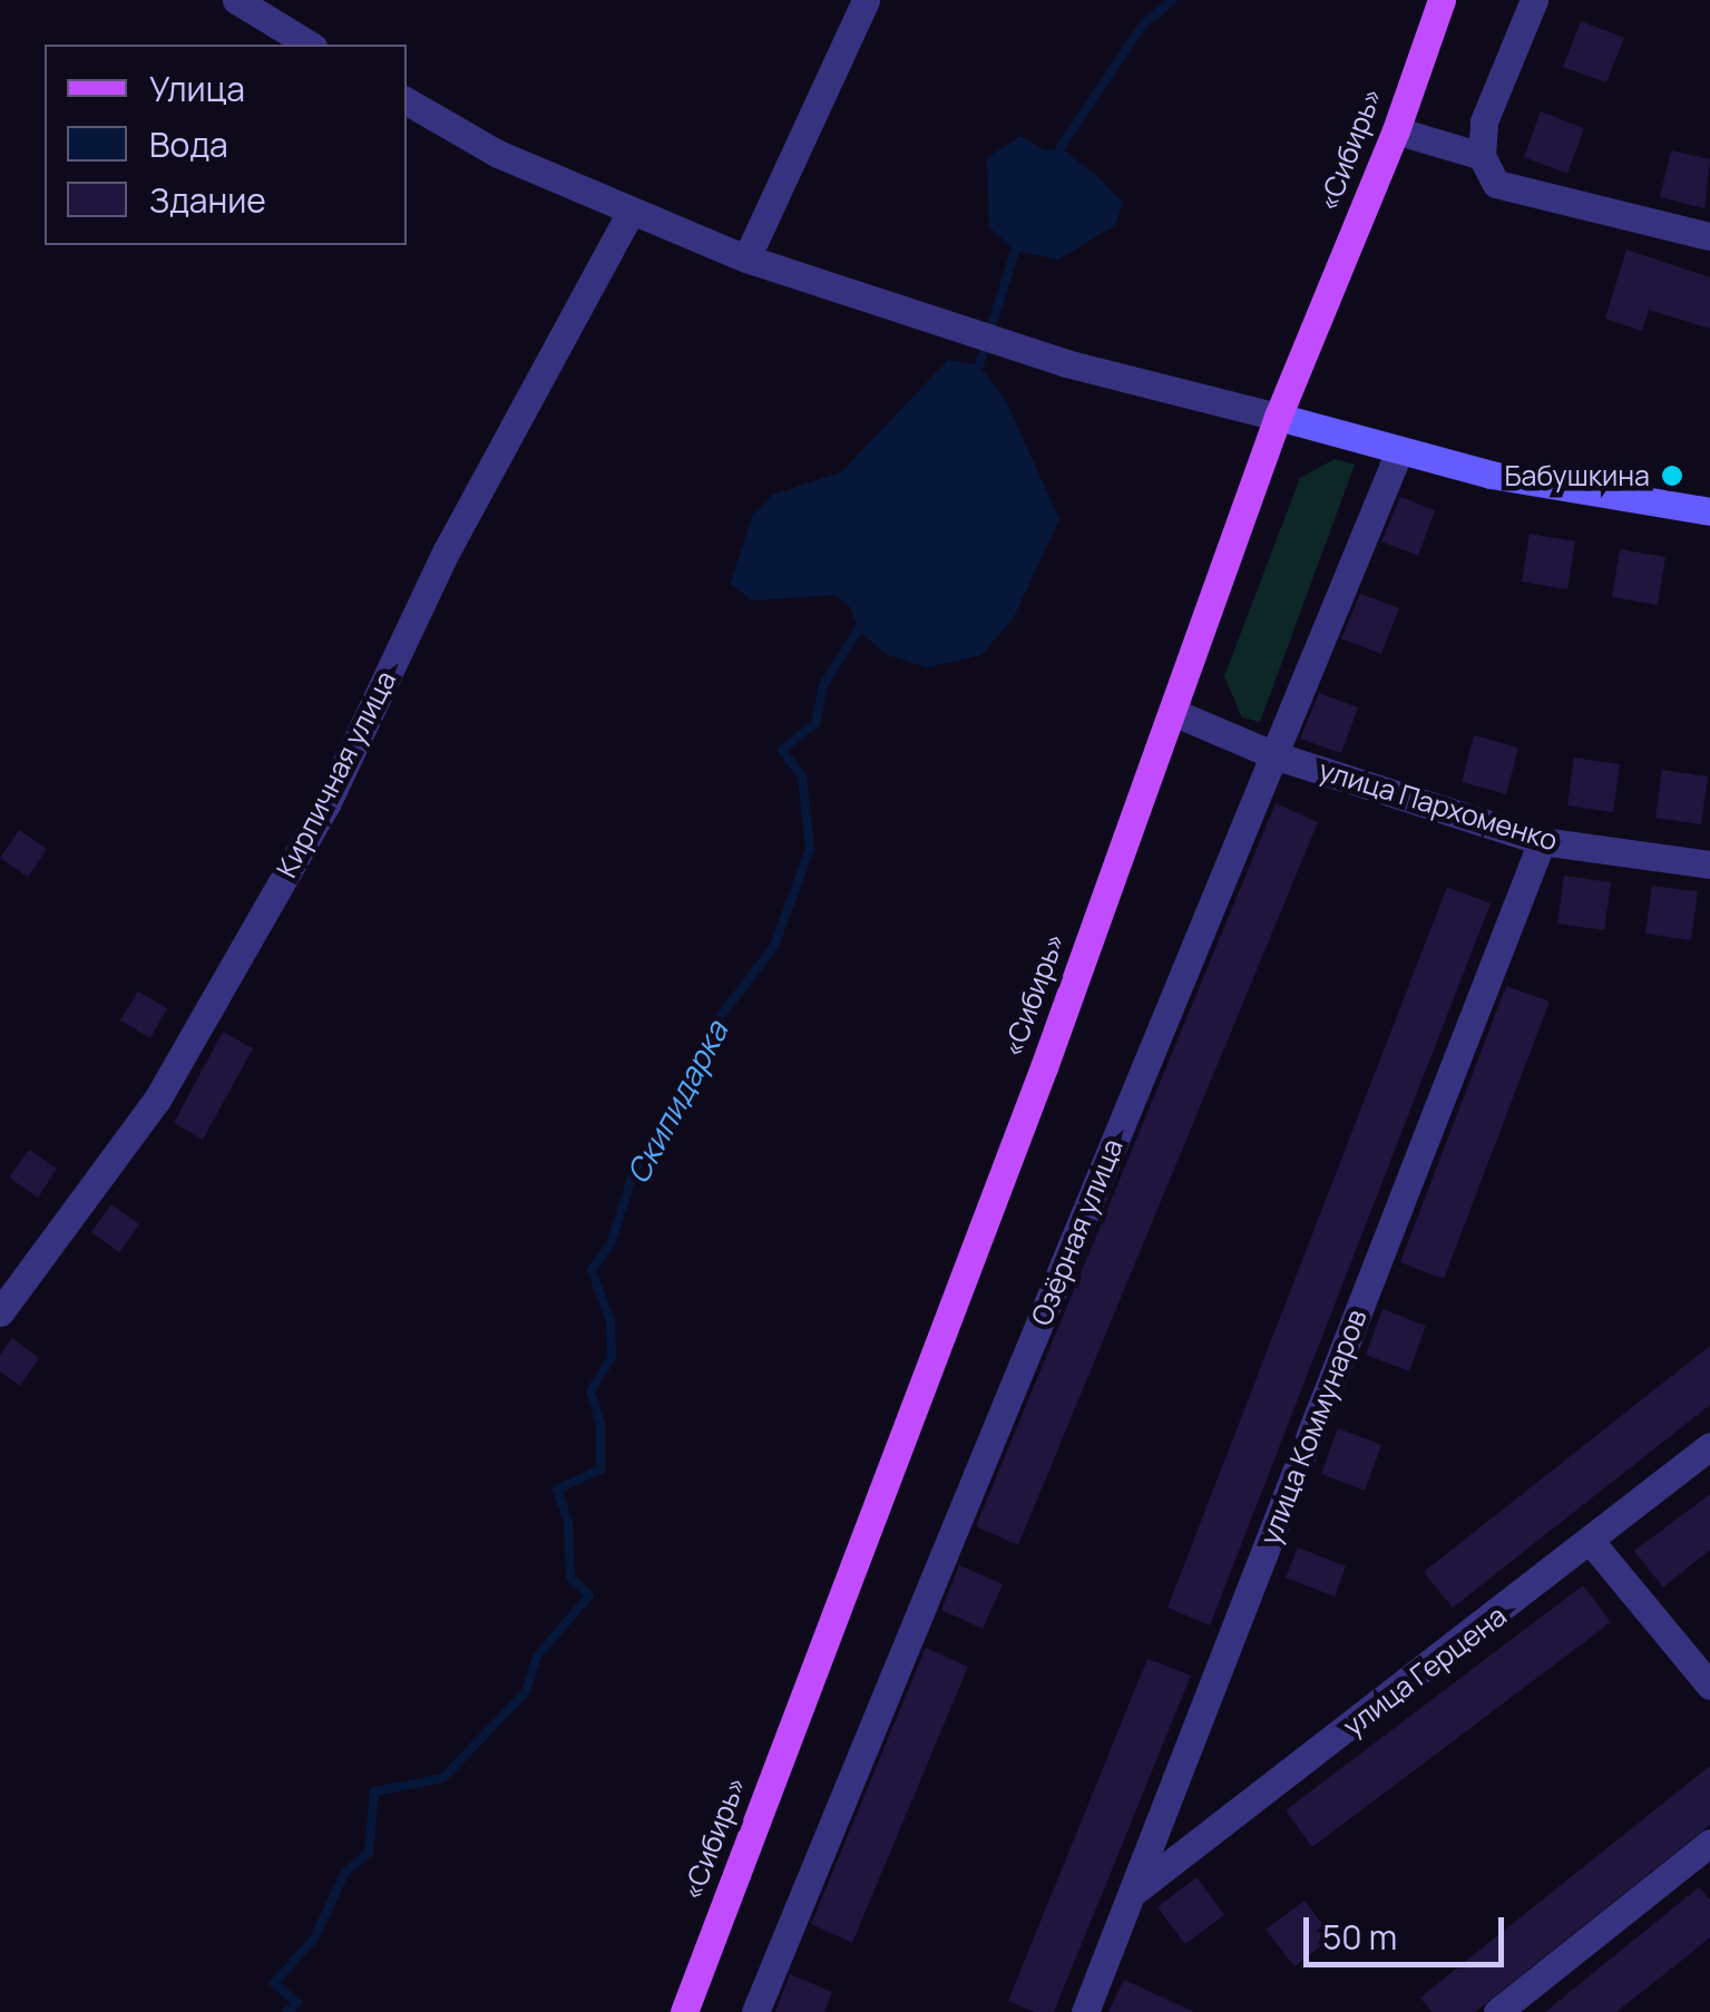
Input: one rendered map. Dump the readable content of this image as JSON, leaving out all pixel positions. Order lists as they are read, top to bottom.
{
  "streets": {
    "main road": ["«Сибирь»"],
    "street": [
      "Кирпичная улица",
      "улица Пархоменко",
      "Озёрная улица",
      "улица Коммунаров",
      "улица Герцена"
    ]
  },
  "crossings": [
    ["«Сибирь»", "улица Пархоменко"],
    ["улица Пархоменко", "Озёрная улица"],
    ["улица Пархоменко", "улица Коммунаров"],
    ["улица Коммунаров", "улица Герцена"]
  ],
  "water": ["Скипидарка"],
  "places": ["Бабушкина"],
  "legend": ["Улица", "Вода", "Здание"],
  "scale_bar": "50 m"
}
